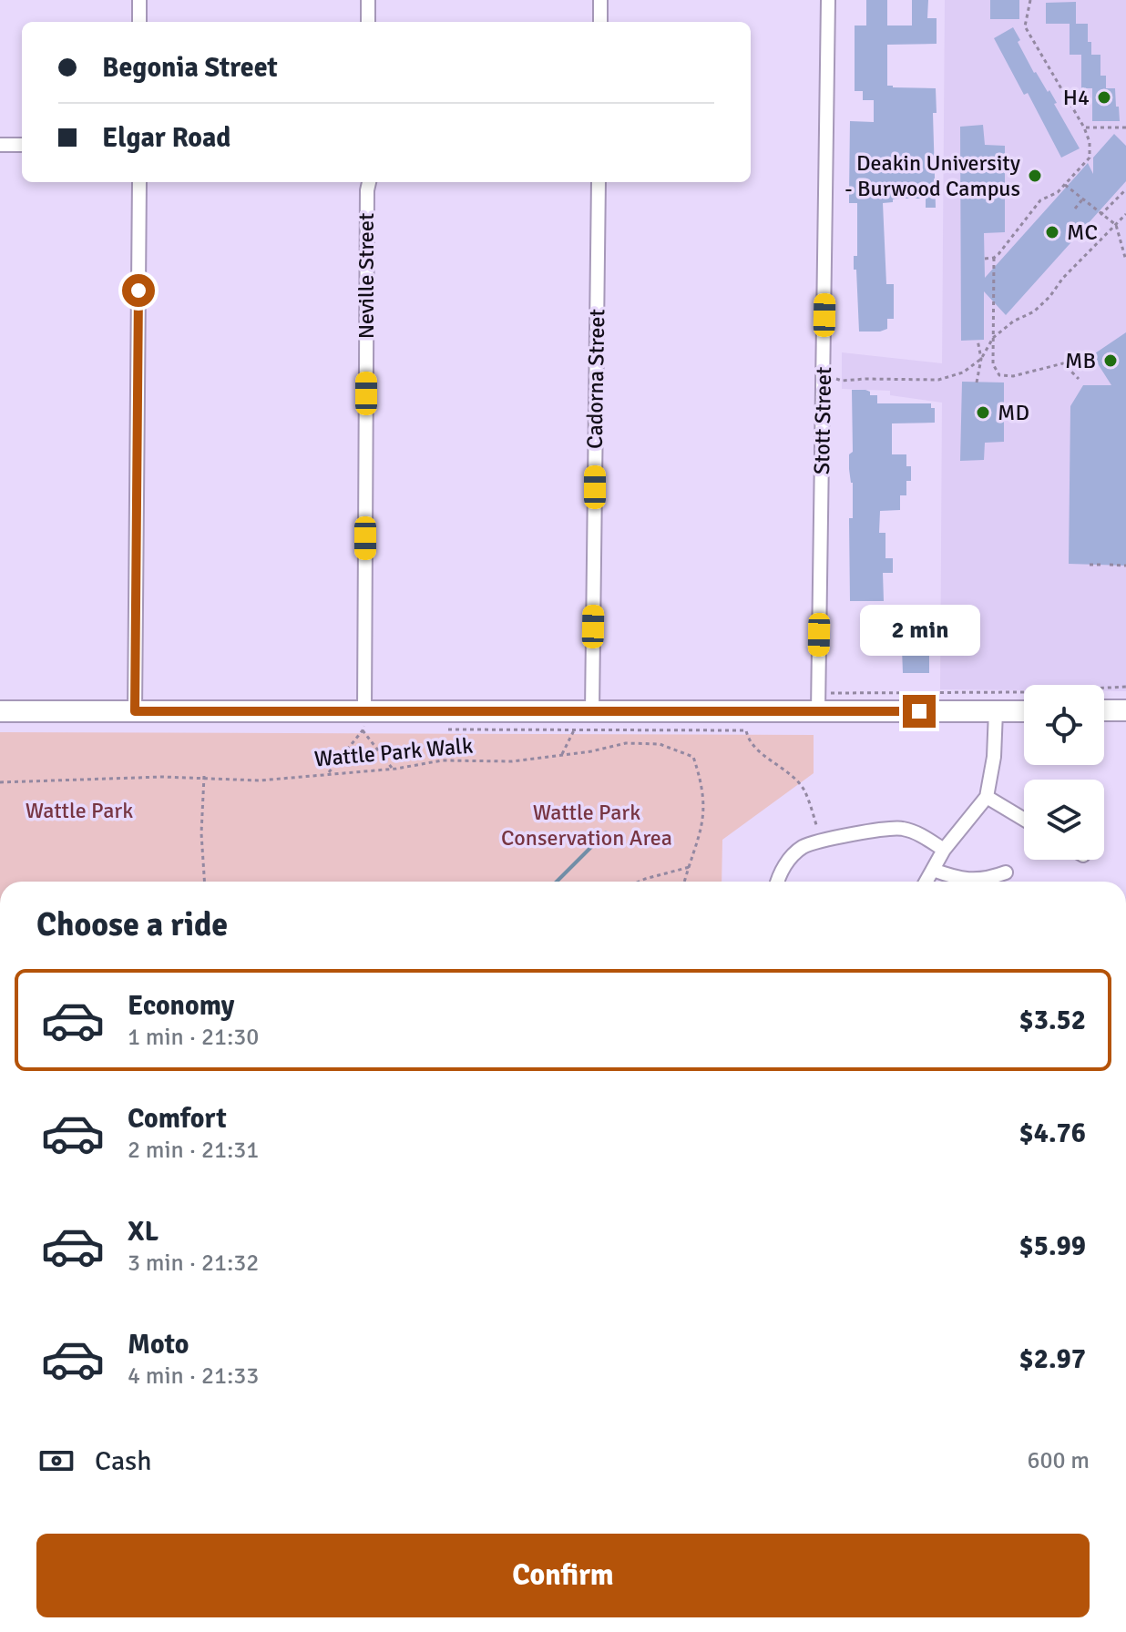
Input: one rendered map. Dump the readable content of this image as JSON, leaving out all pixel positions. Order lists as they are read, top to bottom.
{
  "streets": {
    "street": ["Neville Street", "Cadorna Street", "Stott Street"],
    "path": ["Wattle Park Walk"]
  },
  "parks": ["Wattle Park", "Wattle Park Conservation Area"],
  "places": [
    "H4",
    "Deakin University - Burwood Campus",
    "MC",
    "MB",
    "MD"
  ],
  "page": {
    "banner": ["Begonia Street", "Elgar Road"],
    "bubble": "2 min",
    "heading": "Choose a ride",
    "list": [
      {
        "name": "Economy",
        "note": "1 min · 21:30",
        "value": "$3.52"
      },
      {
        "name": "Comfort",
        "note": "2 min · 21:31",
        "value": "$4.76"
      },
      {
        "name": "XL",
        "note": "3 min · 21:32",
        "value": "$5.99"
      },
      {
        "name": "Moto",
        "note": "4 min · 21:33",
        "value": "$2.97"
      }
    ],
    "pay": ["Cash", "600 m"],
    "buttons": "Confirm"
  }
}
